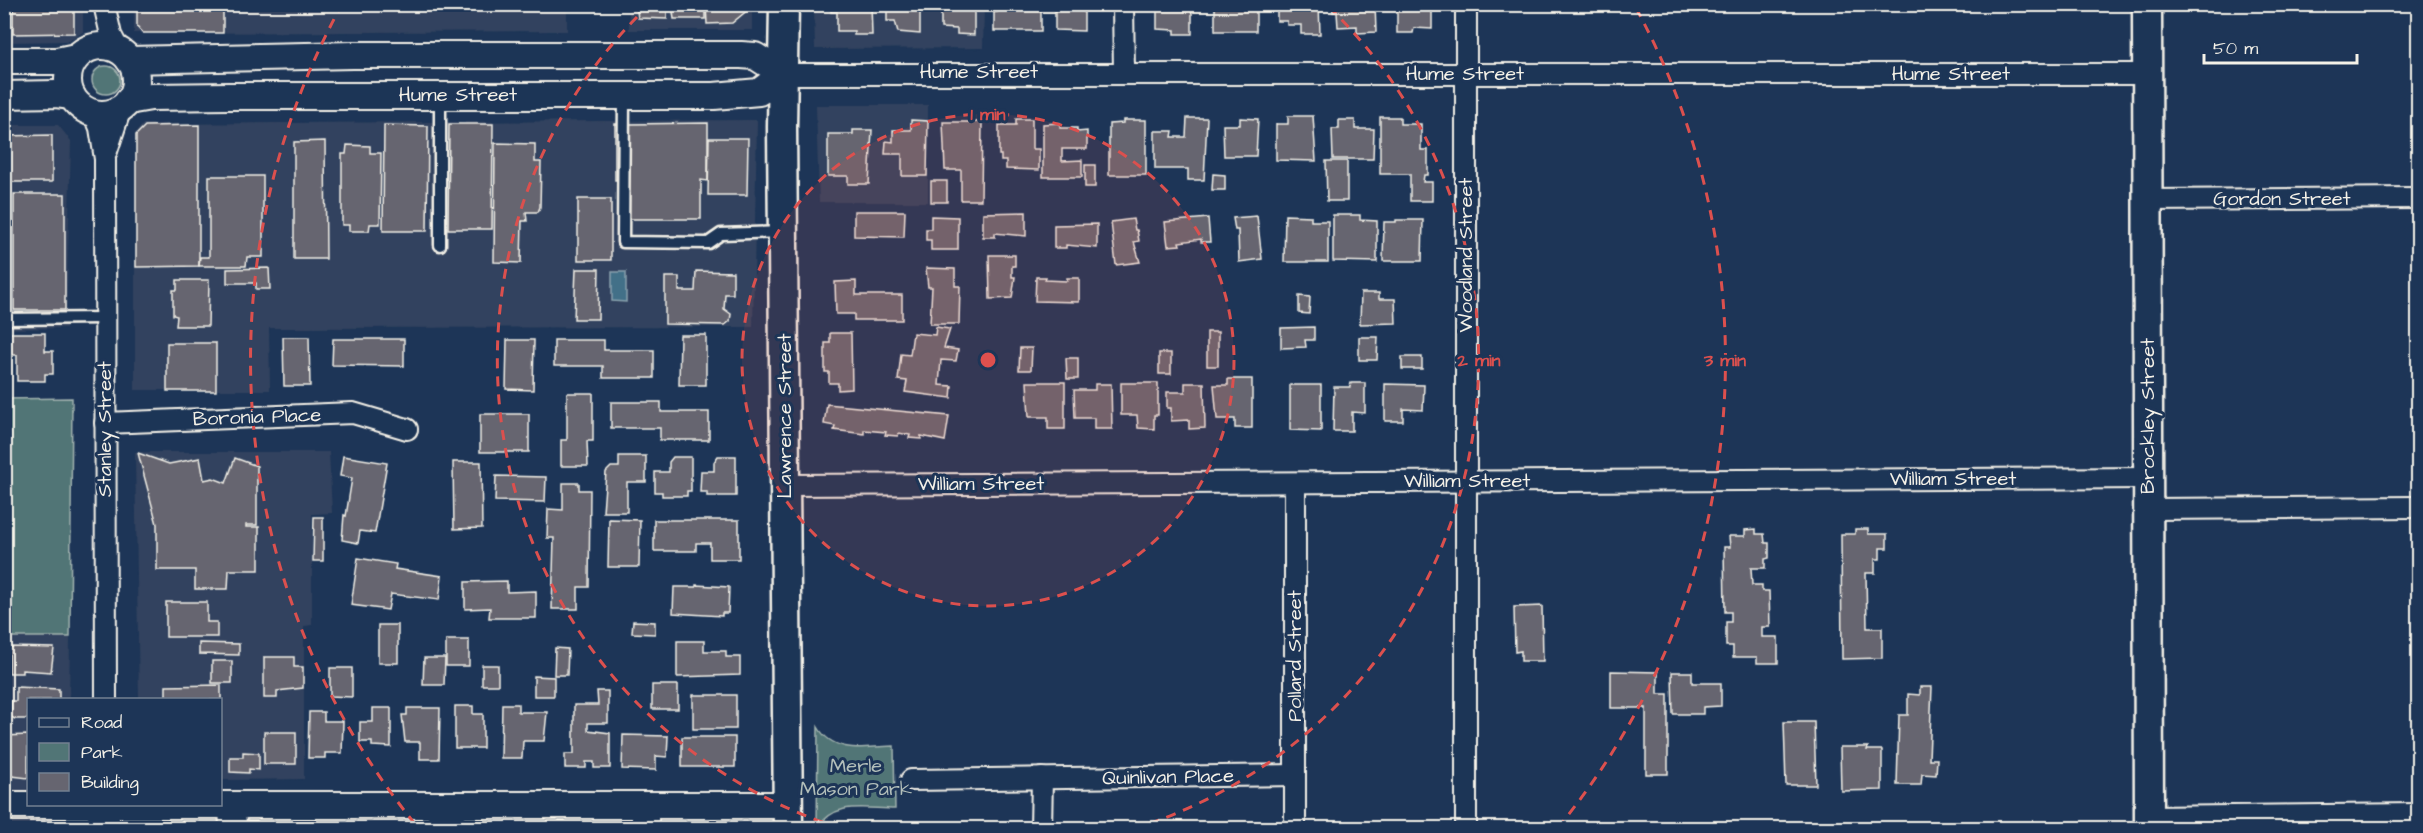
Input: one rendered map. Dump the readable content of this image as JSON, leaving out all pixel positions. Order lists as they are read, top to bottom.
{
  "streets": {
    "main road": ["Lawrence Street", "Brockley Street"],
    "street": [
      "Hume Street",
      "Gordon Street",
      "Woodland Street",
      "Boronia Place",
      "Stanley Street",
      "William Street",
      "Pollard Street",
      "Quinlivan Place"
    ]
  },
  "crossings": [
    ["Hume Street", "Woodland Street"],
    ["Hume Street", "Lawrence Street"],
    ["Hume Street", "Brockley Street"],
    ["Hume Street", "Stanley Street"],
    ["Gordon Street", "Brockley Street"],
    ["Woodland Street", "William Street"],
    ["Lawrence Street", "William Street"],
    ["Brockley Street", "William Street"],
    ["Boronia Place", "Stanley Street"],
    ["William Street", "Pollard Street"],
    ["Pollard Street", "Quinlivan Place"]
  ],
  "parks": ["Merle Mason Park"],
  "legend": ["Road", "Park", "Building"],
  "scale_bar": "50 m",
  "rings": ["1 min", "2 min", "3 min"]
}
